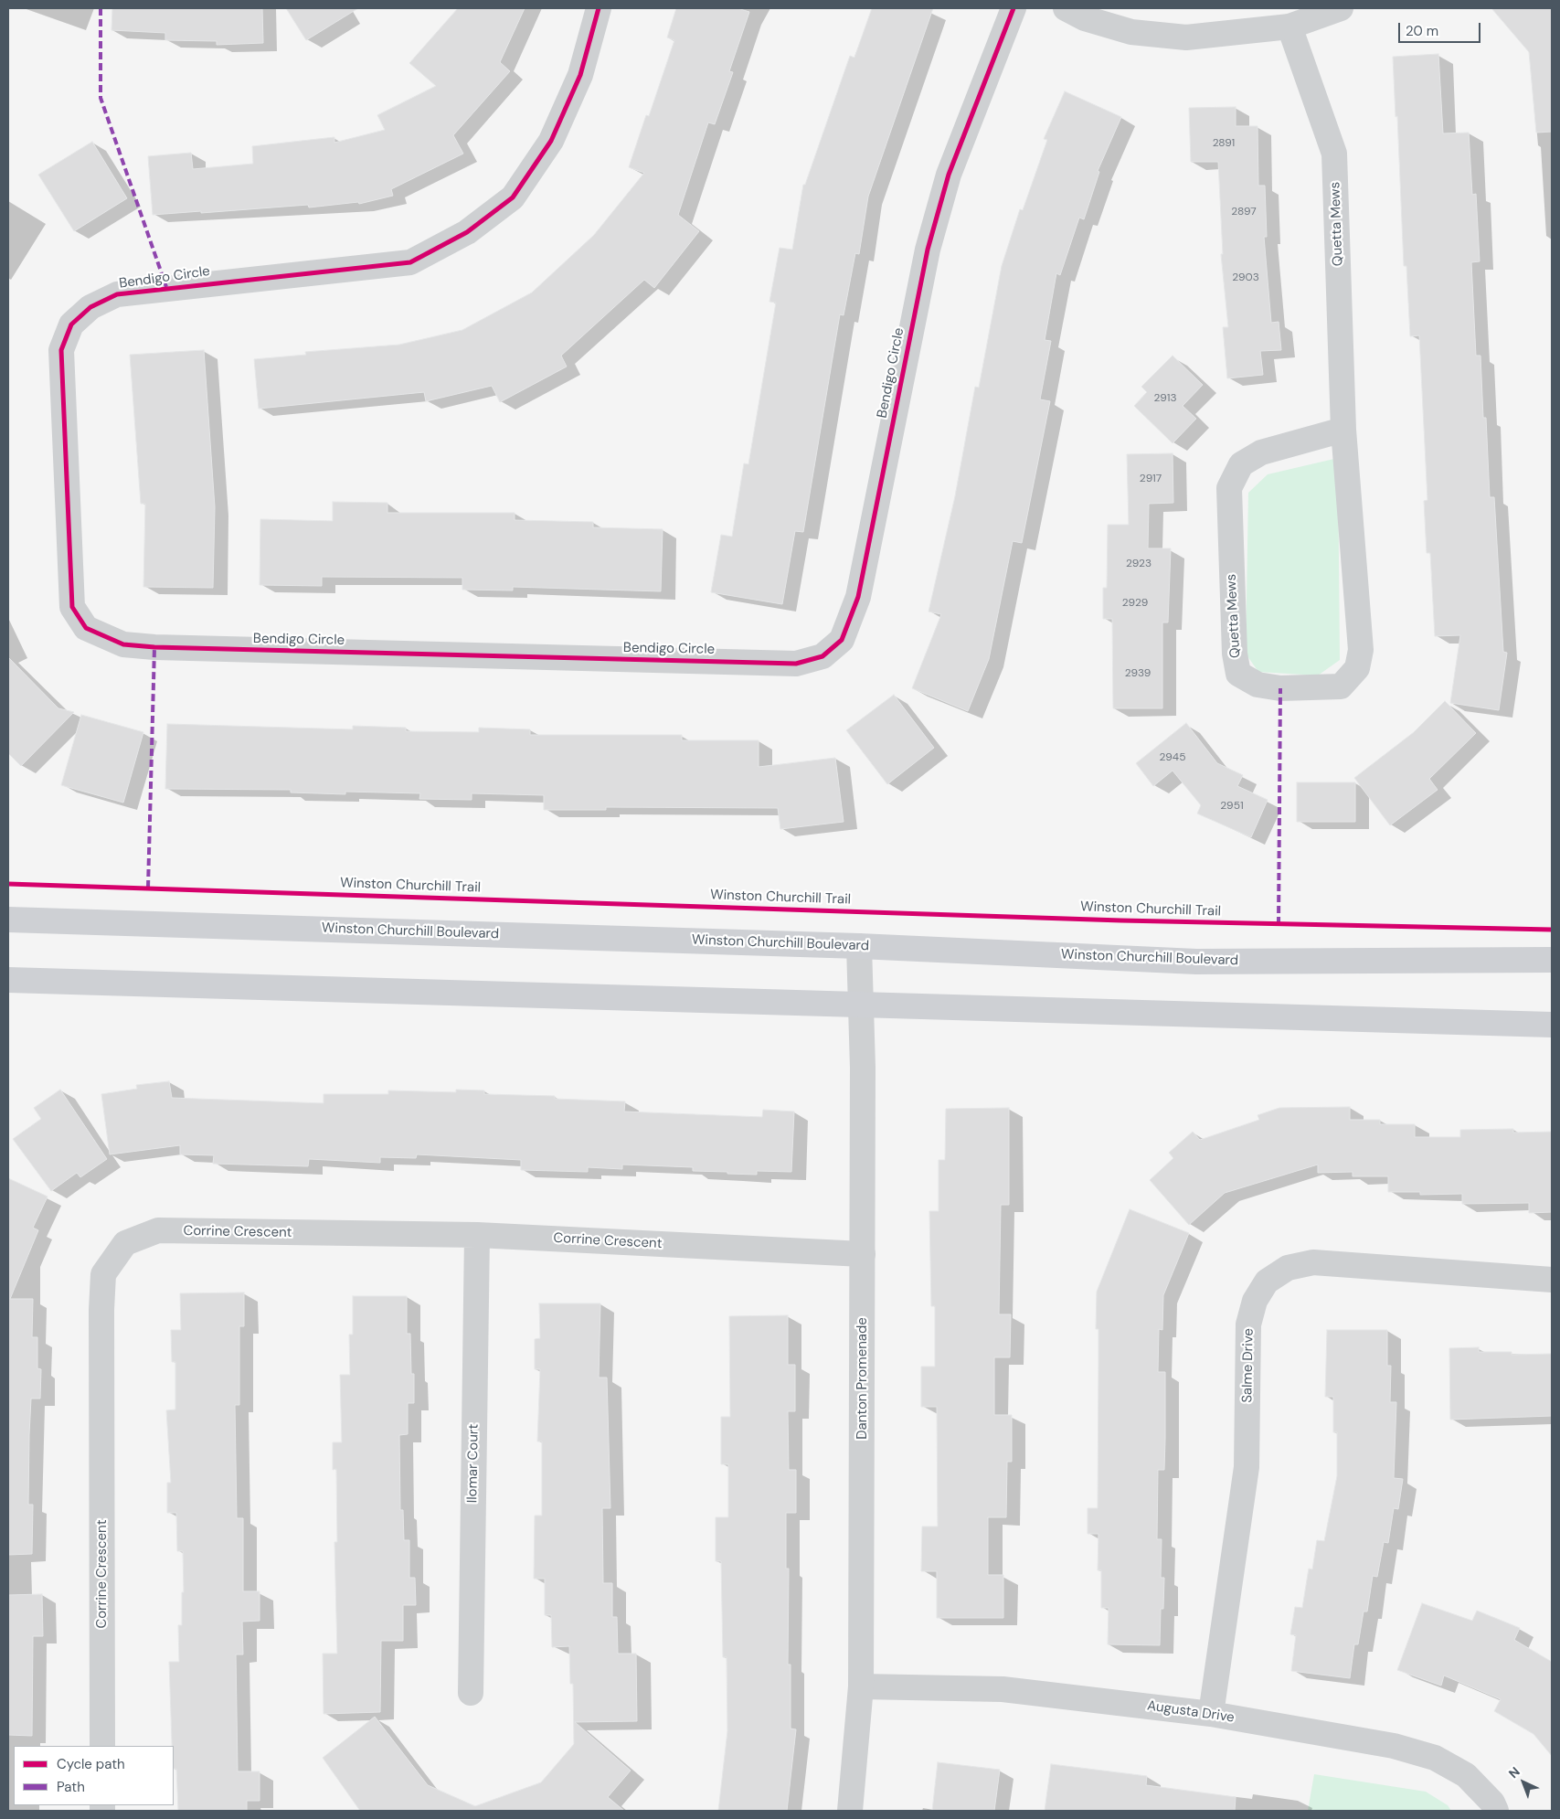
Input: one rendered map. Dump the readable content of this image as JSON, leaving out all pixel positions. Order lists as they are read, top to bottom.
{
  "streets": {
    "main road": ["Winston Churchill Boulevard"],
    "street": [
      "Quetta Mews",
      "Bendigo Circle",
      "Corrine Crescent",
      "Salme Drive",
      "Danton Promenade",
      "Ilomar Court",
      "Augusta Drive"
    ],
    "cycle path": ["Winston Churchill Trail"]
  },
  "crossings": [
    ["Winston Churchill Boulevard", "Danton Promenade"],
    ["Corrine Crescent", "Danton Promenade"],
    ["Corrine Crescent", "Ilomar Court"],
    ["Salme Drive", "Augusta Drive"],
    ["Danton Promenade", "Augusta Drive"]
  ],
  "house_numbers": [
    "2891",
    "2897",
    "2903",
    "2913",
    "2917",
    "2923",
    "2929",
    "2939",
    "2945",
    "2951"
  ],
  "legend": ["Cycle path", "Path"],
  "scale_bar": "20 m",
  "north": "top left"
}
